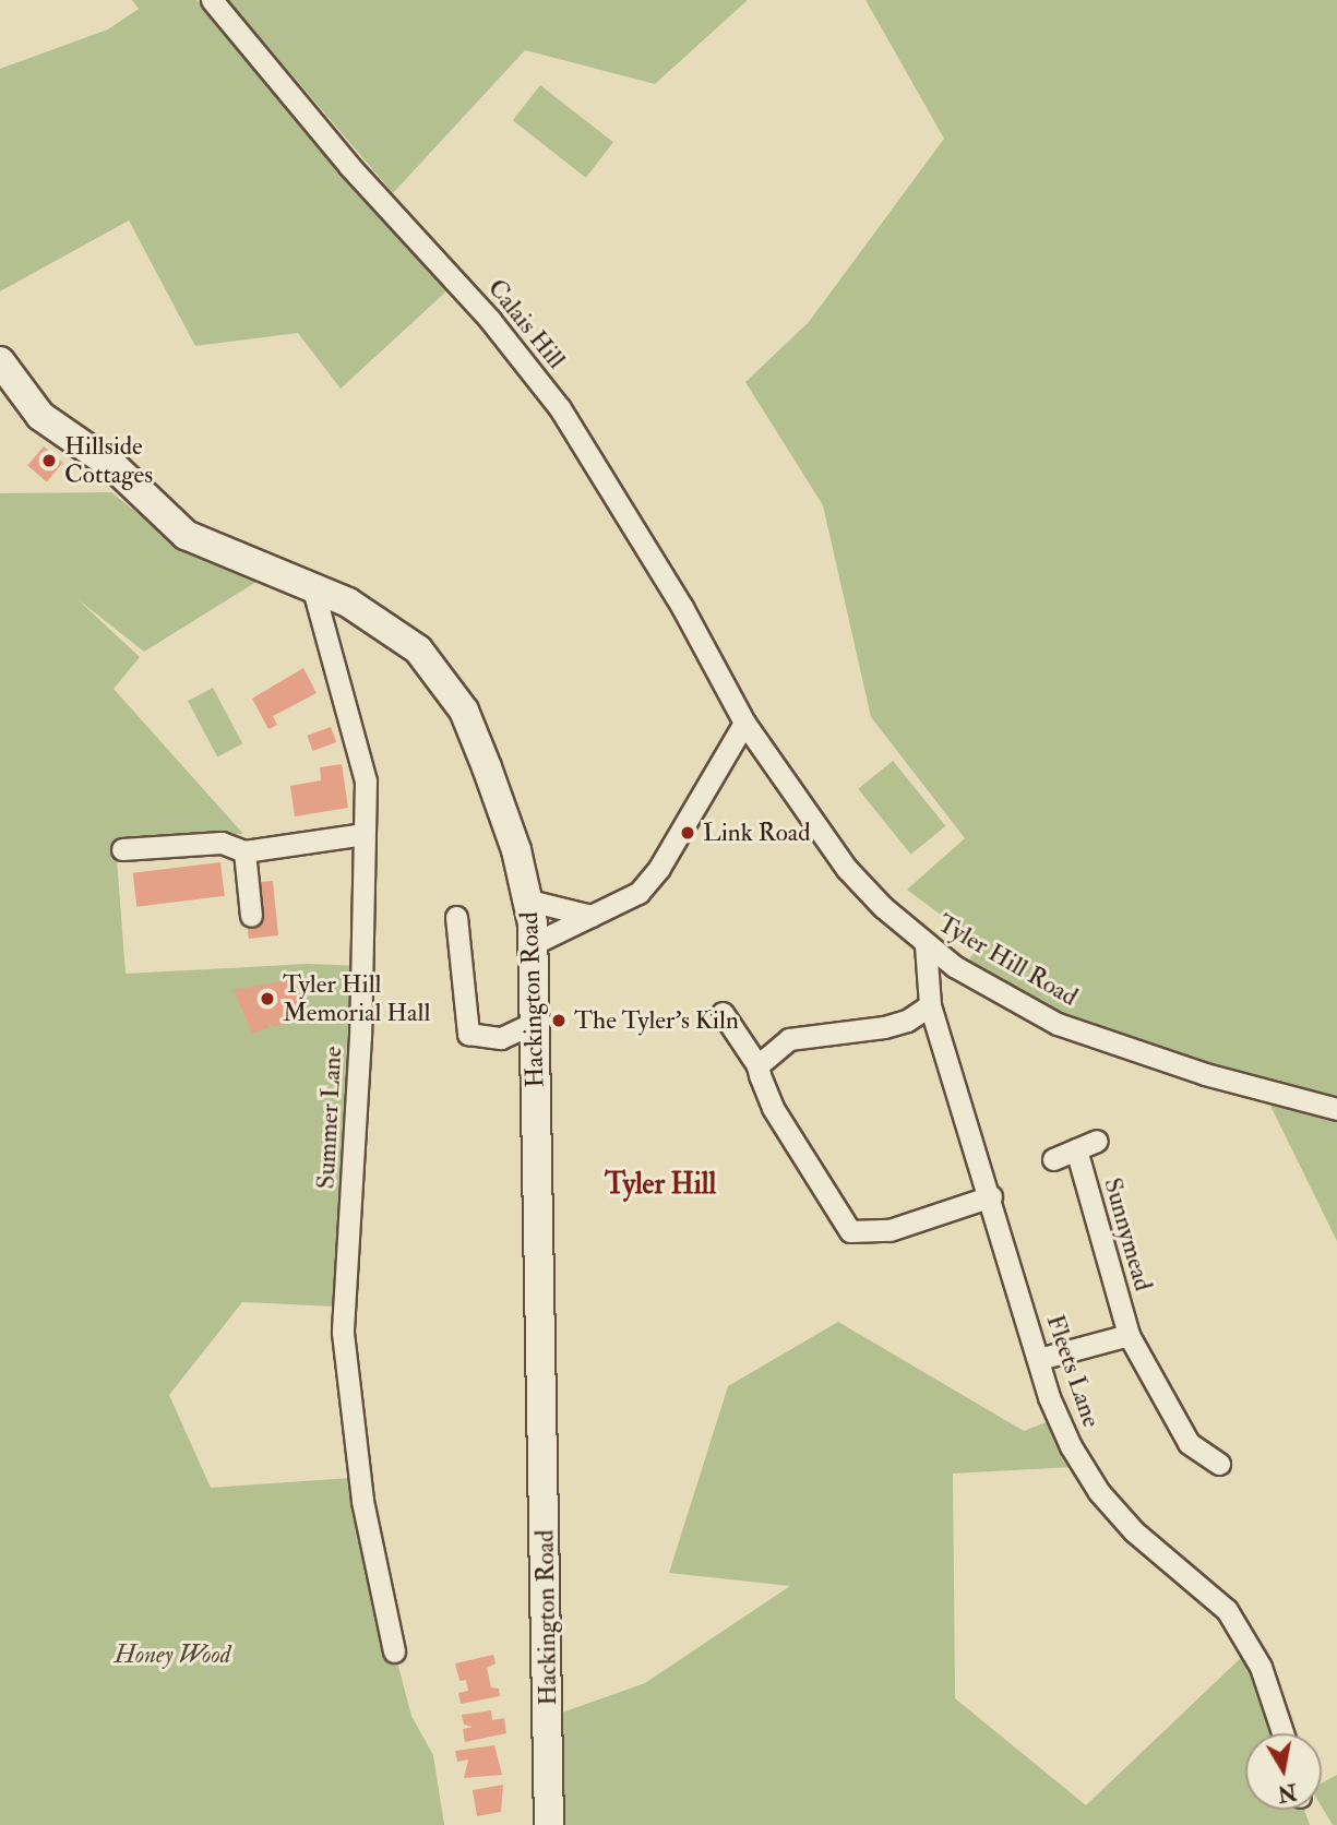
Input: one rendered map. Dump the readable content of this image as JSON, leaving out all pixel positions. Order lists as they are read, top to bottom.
{
  "streets": {
    "street": [
      "Calais Hill",
      "Tyler Hill Road",
      "Hackington Road",
      "Summer Lane",
      "Sunnymead",
      "Fleets Lane"
    ]
  },
  "crossings": [
    ["Calais Hill", "Tyler Hill Road"],
    ["Tyler Hill Road", "Fleets Lane"],
    ["Hackington Road", "Summer Lane"]
  ],
  "districts": ["Tyler Hill"],
  "parks": ["Honey Wood"],
  "places": [
    "Hillside Cottages",
    "Link Road",
    "Tyler Hill Memorial Hall",
    "The Tyler's Kiln"
  ],
  "north": "bottom"
}
